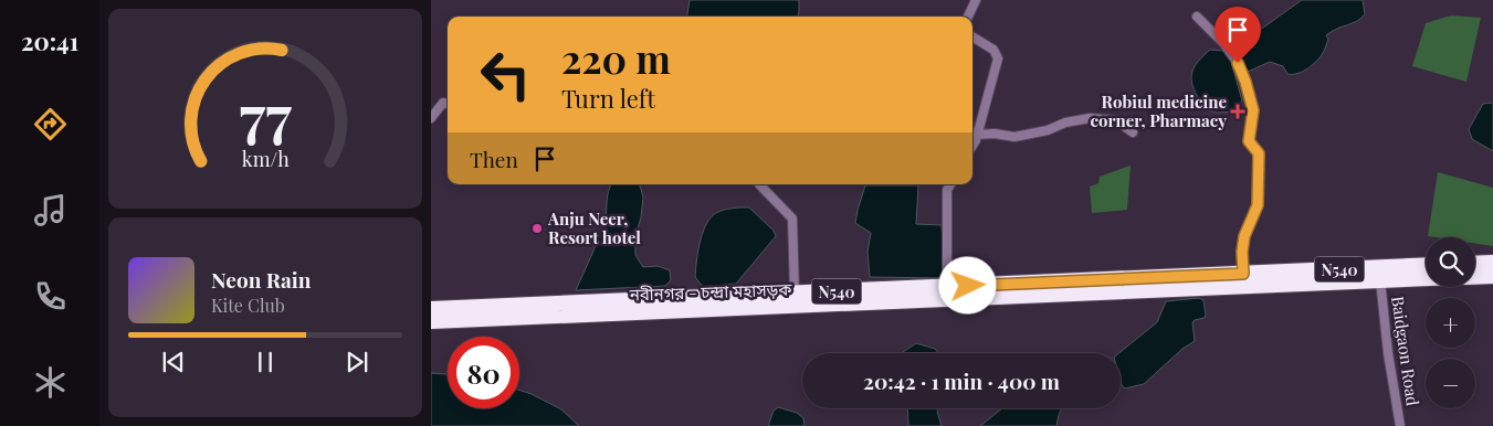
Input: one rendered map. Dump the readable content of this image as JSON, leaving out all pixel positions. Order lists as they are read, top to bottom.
{
  "streets": {
    "highway": ["N540", "নবীনগর - চন্দ্রা মহাসড়ক"],
    "street": ["Baidgaon Road"]
  },
  "crossings": [
    ["নবীনগর - চন্দ্রা মহাসড়ক", "Baidgaon Road"]
  ],
  "places": {
    "health": ["Robiul medicine corner, Pharmacy"],
    "other": ["Anju Neer, Resort hotel"]
  },
  "page": {
    "tabs": "20:41",
    "turn": ["220 m", "Turn left"],
    "then": "Then",
    "map_buttons": ["+", "−"],
    "song": ["Neon Rain", "Kite Club"],
    "limit": "80",
    "trip": "20:42 · 1 min · 400 m",
    "gauge": ["77", "km/h"]
  }
}
